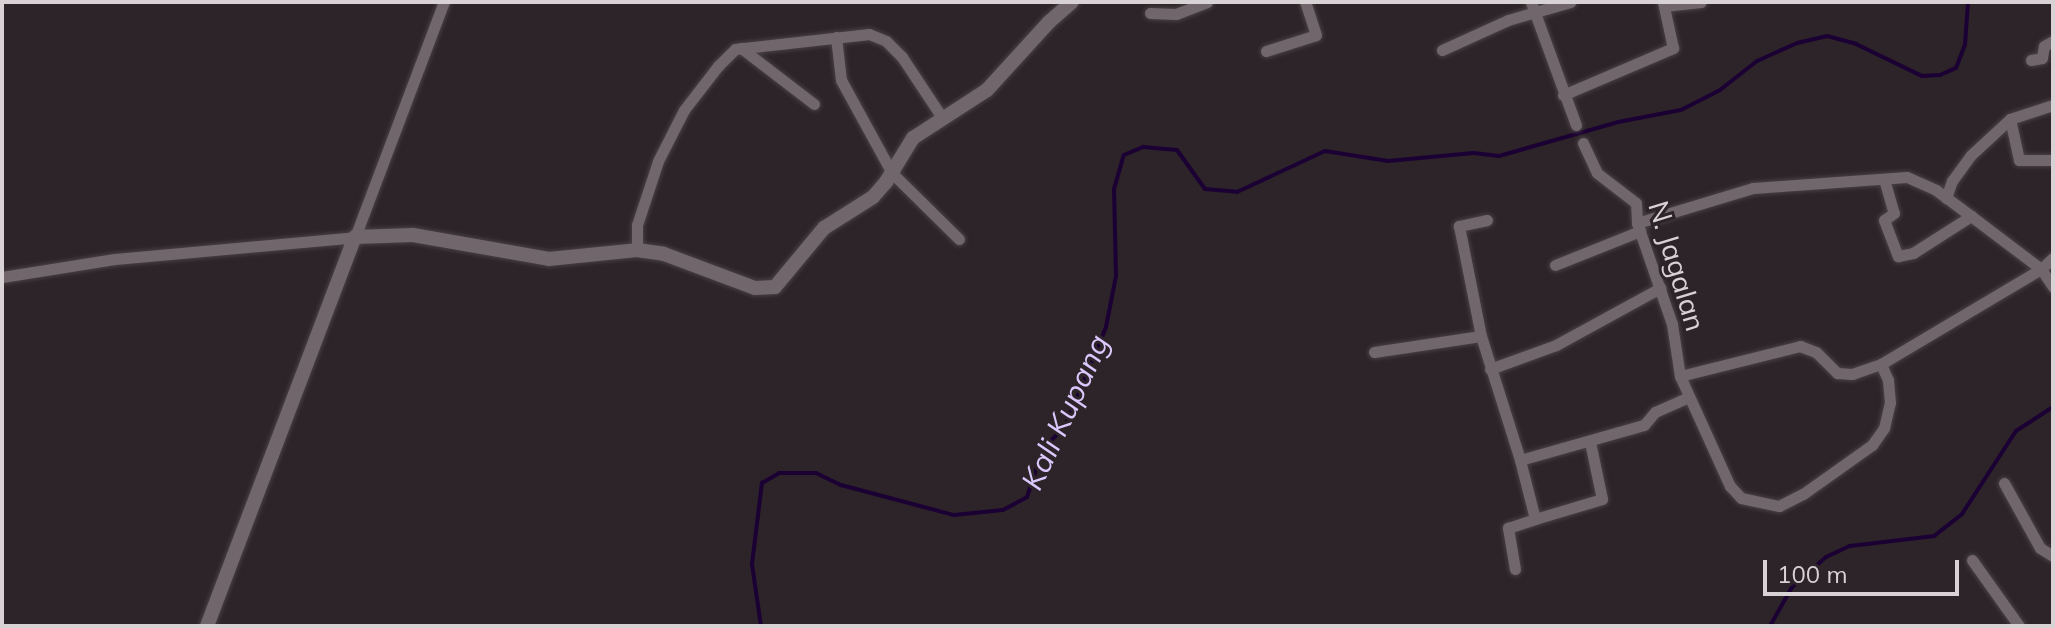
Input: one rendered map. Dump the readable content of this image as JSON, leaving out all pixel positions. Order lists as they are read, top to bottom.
{
  "streets": {
    "street": ["N. Jagalan"]
  },
  "water": ["Kali Kupang"],
  "scale_bar": "100 m"
}
